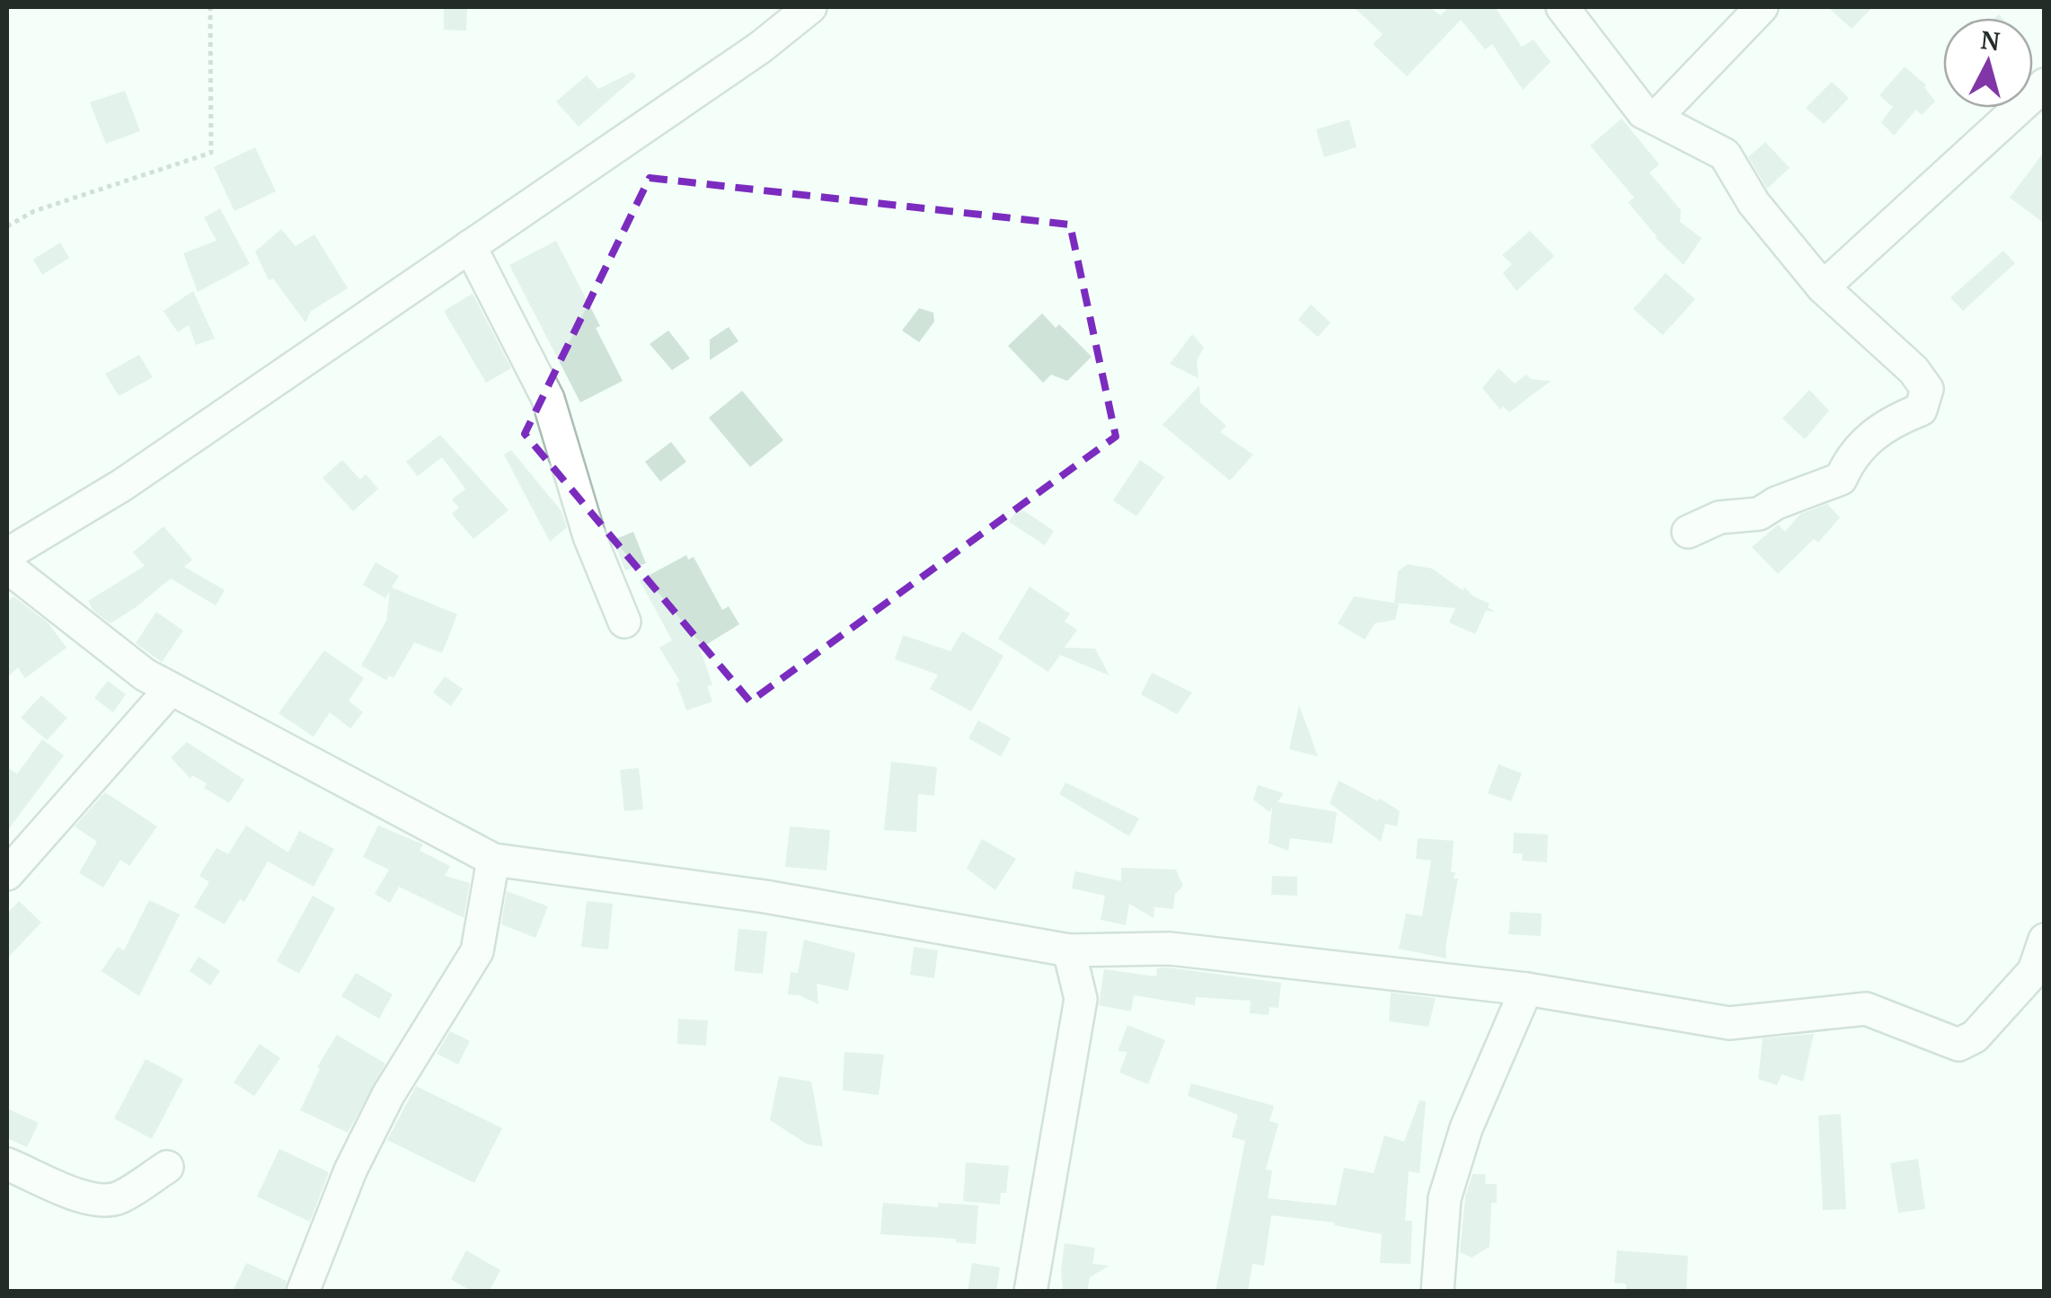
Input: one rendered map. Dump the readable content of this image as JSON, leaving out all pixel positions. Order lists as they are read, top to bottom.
{
  "north": "top"
}
